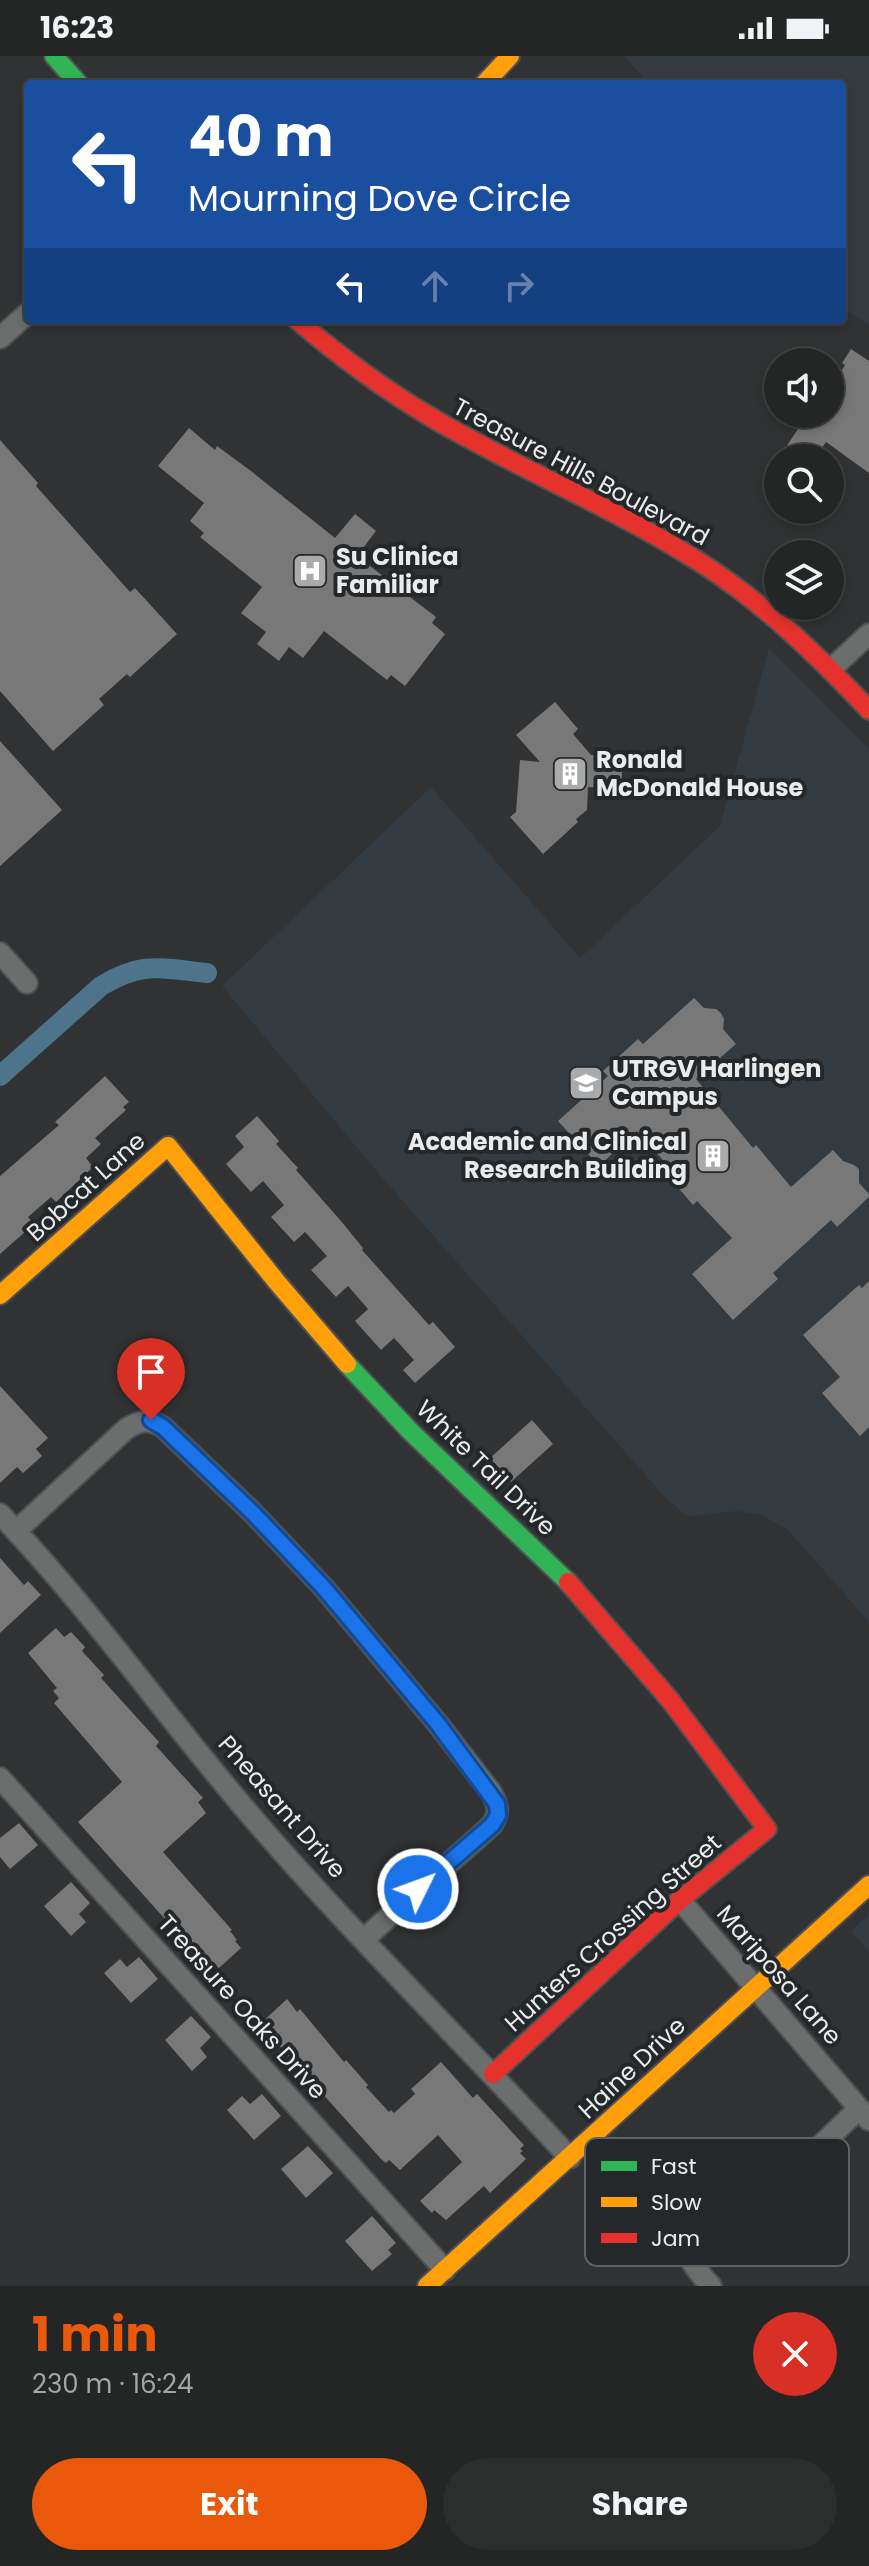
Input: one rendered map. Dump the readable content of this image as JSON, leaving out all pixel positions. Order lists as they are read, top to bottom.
{
  "streets": {
    "street": [
      "Treasure Hills Boulevard",
      "Bobcat Lane",
      "White Tail Drive",
      "Pheasant Drive",
      "Hunters Crossing Street",
      "Mariposa Lane",
      "Treasure Oaks Drive",
      "Haine Drive"
    ]
  },
  "crossings": [
    ["Bobcat Lane", "White Tail Drive"],
    ["White Tail Drive", "Hunters Crossing Street"],
    ["Pheasant Drive", "Hunters Crossing Street"],
    ["Pheasant Drive", "Haine Drive"],
    ["Hunters Crossing Street", "Mariposa Lane"],
    ["Mariposa Lane", "Haine Drive"],
    ["Treasure Oaks Drive", "Haine Drive"]
  ],
  "places": {
    "hospital": ["Su Clinica Familiar"],
    "building": ["Ronald McDonald House", "Academic and Clinical Research Building"],
    "school or university": ["UTRGV Harlingen Campus"]
  },
  "legend": ["Fast", "Slow", "Jam"],
  "page": {
    "status": "16:23",
    "turn": ["40 m", "Mourning Dove Circle"],
    "heading": ["1 min", "230 m · 16:24"],
    "buttons": ["Exit", "Share"]
  }
}
